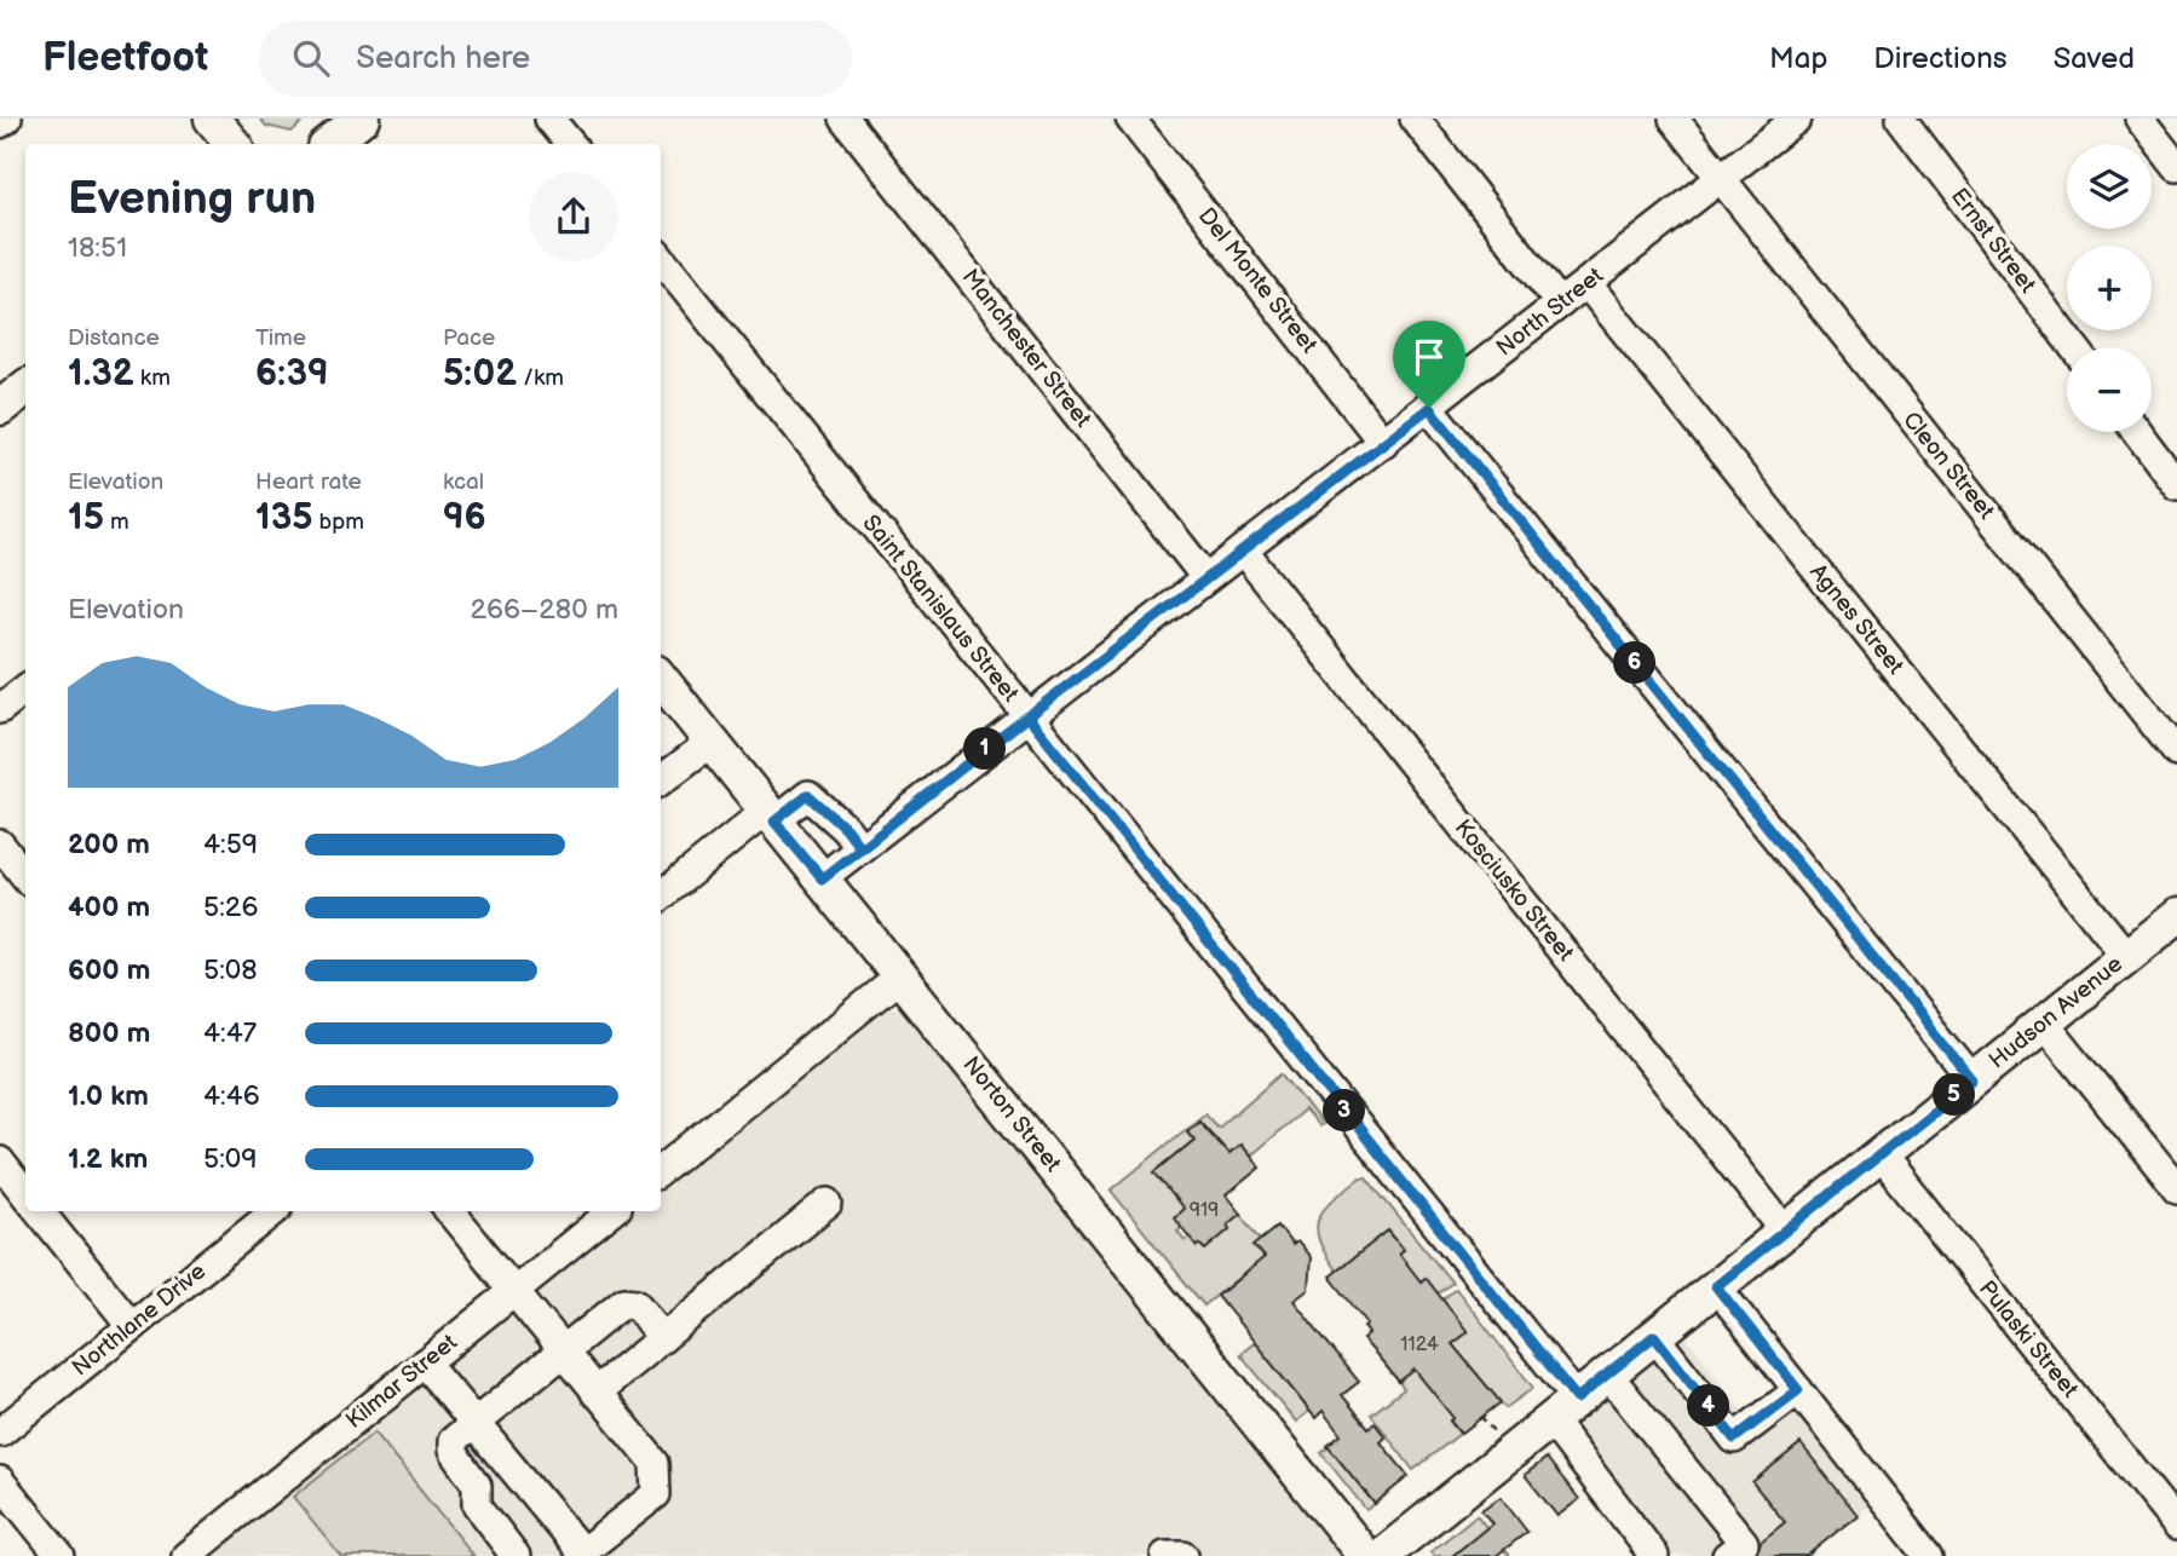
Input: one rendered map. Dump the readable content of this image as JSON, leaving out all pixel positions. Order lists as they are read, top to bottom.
{
  "streets": {
    "main road": ["Hudson Avenue", "Norton Street"],
    "street": [
      "Ernst Street",
      "Del Monte Street",
      "North Street",
      "Manchester Street",
      "Cleon Street",
      "Saint Stanislaus Street",
      "Agnes Street",
      "Kosciusko Street",
      "Northlane Drive",
      "Pulaski Street",
      "Kilmar Street"
    ]
  },
  "crossings": [
    ["Del Monte Street", "North Street"],
    ["North Street", "Manchester Street"],
    ["North Street", "Cleon Street"],
    ["North Street", "Saint Stanislaus Street"],
    ["North Street", "Agnes Street"],
    ["North Street", "Kosciusko Street"],
    ["North Street", "Norton Street"],
    ["Saint Stanislaus Street", "Hudson Avenue"],
    ["Agnes Street", "Hudson Avenue"],
    ["Kosciusko Street", "Hudson Avenue"],
    ["Hudson Avenue", "Pulaski Street"]
  ],
  "house_numbers": ["919", "1124"],
  "page": {
    "header": "Fleetfoot",
    "search": "Search here",
    "nav": ["Map", "Directions", "Saved"],
    "map_buttons": ["+", "−"],
    "heading": ["Evening run", "18:51"],
    "stats": [
      ["Distance", "1.32 km"],
      ["Time", "6:39"],
      ["Pace", "5:02 /km"],
      ["Elevation", "15 m"],
      ["Heart rate", "135 bpm"],
      ["kcal", "96"]
    ],
    "chart": ["Elevation", "266–280 m"],
    "pins": [
      "6",
      "1",
      "5",
      "3",
      "4"
    ],
    "list": [
      {
        "name": "200 m",
        "note": "4:59"
      },
      {
        "name": "400 m",
        "note": "5:26"
      },
      {
        "name": "600 m",
        "note": "5:08"
      },
      {
        "name": "800 m",
        "note": "4:47"
      },
      {
        "name": "1.0 km",
        "note": "4:46"
      },
      {
        "name": "1.2 km",
        "note": "5:09"
      }
    ]
  }
}
